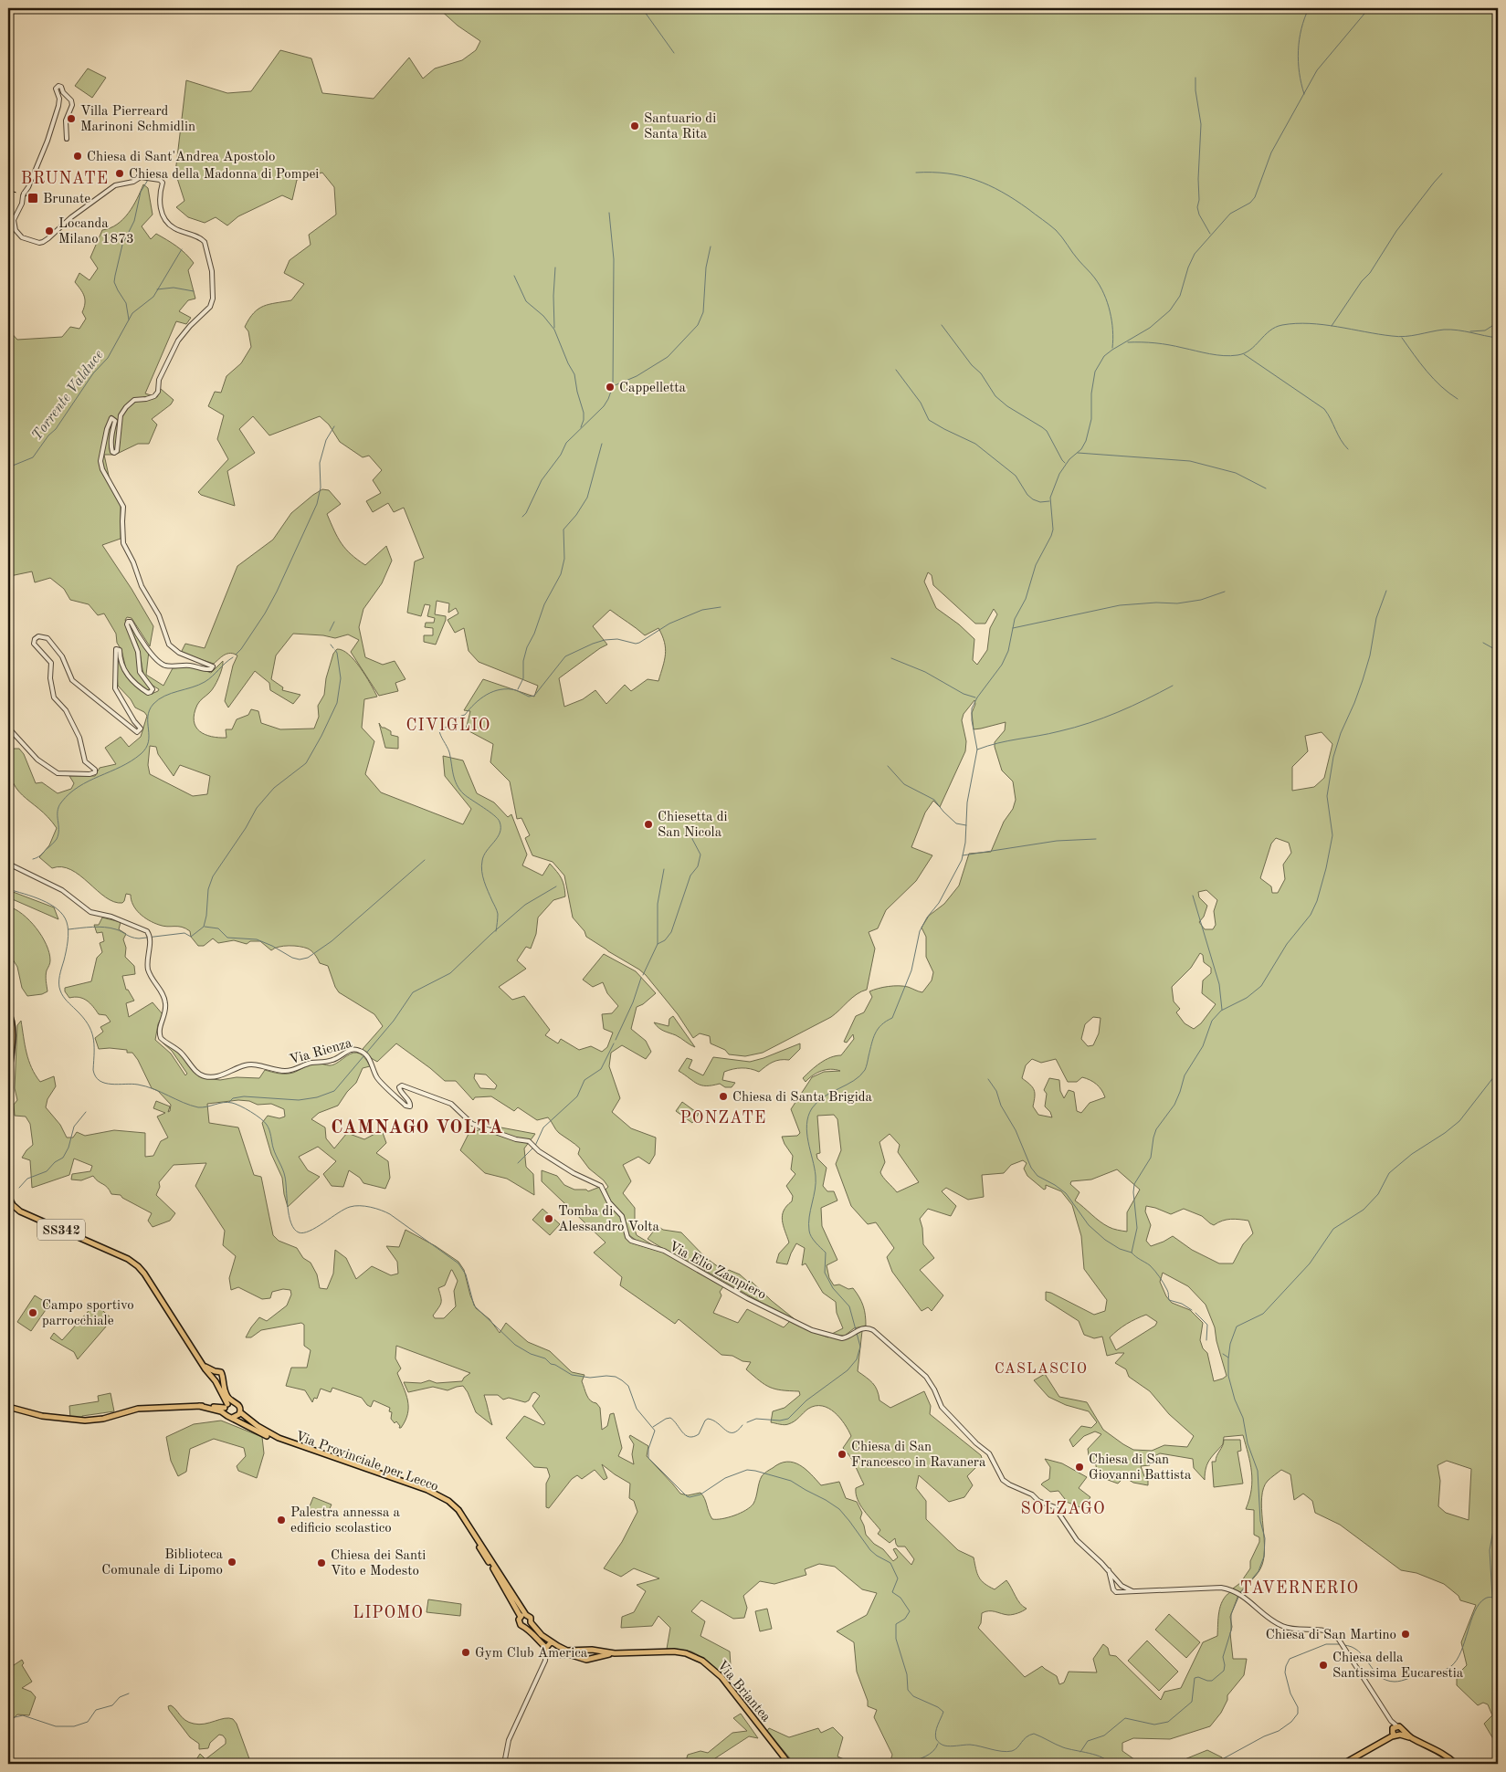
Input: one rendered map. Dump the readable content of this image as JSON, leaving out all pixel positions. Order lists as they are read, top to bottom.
{
  "streets": {
    "main road": ["SS342", "Via Provinciale per Lecco", "Via Briantea"],
    "street": ["Via Rienza", "Via Elio Zampiero"]
  },
  "crossings": [
    ["Via Rienza", "Via Elio Zampiero"]
  ],
  "districts": [
    "BRUNATE",
    "CIVIGLIO",
    "PONZATE",
    "CAMNAGO VOLTA",
    "CASLASCIO",
    "SOLZAGO",
    "TAVERNERIO",
    "LIPOMO"
  ],
  "water": ["Torrente Valduce"],
  "places": {
    "other": [
      "Villa Pierreard Marinoni Schmidlin",
      "Santuario di Santa Rita",
      "Chiesa di Sant'Andrea Apostolo",
      "Chiesa della Madonna di Pompei",
      "Locanda Milano 1873",
      "Cappelletta",
      "Chiesetta di San Nicola",
      "Chiesa di Santa Brigida",
      "Tomba di Alessandro Volta",
      "Campo sportivo parrocchiale",
      "Chiesa di San Francesco in Ravanera",
      "Chiesa di San Giovanni Battista",
      "Palestra annessa a edificio scolastico",
      "Biblioteca Comunale di Lipomo",
      "Chiesa dei Santi Vito e Modesto",
      "Chiesa di San Martino",
      "Gym Club America",
      "Chiesa della Santissima Eucarestia"
    ],
    "transit": ["Brunate"]
  }
}
